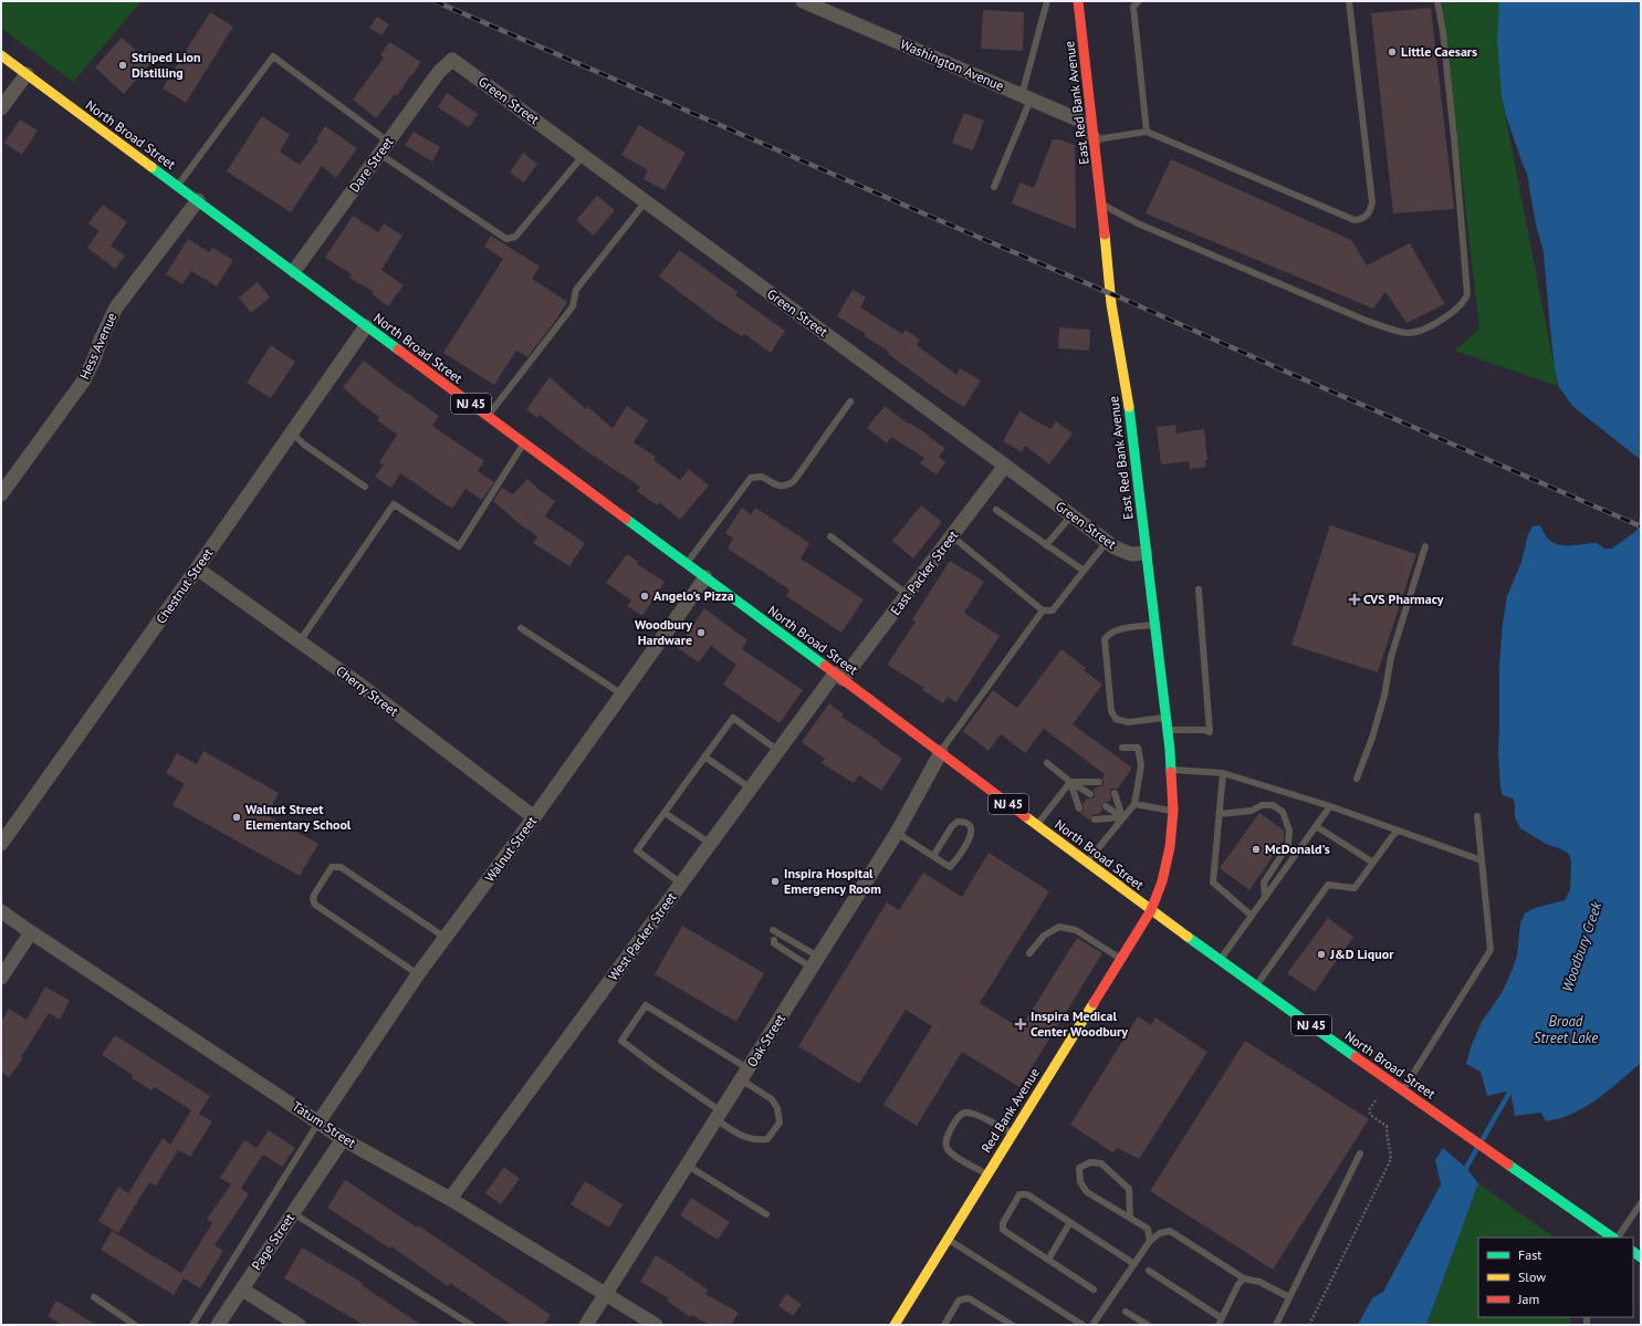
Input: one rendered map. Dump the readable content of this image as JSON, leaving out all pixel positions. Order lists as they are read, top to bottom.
{
  "streets": {
    "main road": [
      "East Red Bank Avenue",
      "North Broad Street",
      "NJ 45",
      "Red Bank Avenue"
    ],
    "street": [
      "Washington Avenue",
      "Green Street",
      "Dare Street",
      "Hess Avenue",
      "East Packer Street",
      "Chestnut Street",
      "Cherry Street",
      "Walnut Street",
      "West Packer Street",
      "Oak Street",
      "Tatum Street",
      "Page Street"
    ]
  },
  "crossings": [
    ["Washington Avenue", "East Red Bank Avenue"],
    ["Green Street", "East Red Bank Avenue"],
    ["Green Street", "Dare Street"],
    ["Green Street", "East Packer Street"],
    ["East Red Bank Avenue", "North Broad Street"],
    ["East Red Bank Avenue", "Red Bank Avenue"],
    ["North Broad Street", "Dare Street"],
    ["North Broad Street", "Hess Avenue"],
    ["North Broad Street", "East Packer Street"],
    ["North Broad Street", "Chestnut Street"],
    ["North Broad Street", "Walnut Street"],
    ["North Broad Street", "West Packer Street"],
    ["North Broad Street", "Oak Street"],
    ["North Broad Street", "Red Bank Avenue"],
    ["East Packer Street", "West Packer Street"],
    ["Chestnut Street", "Cherry Street"],
    ["Cherry Street", "Walnut Street"],
    ["Walnut Street", "Tatum Street"],
    ["West Packer Street", "Tatum Street"],
    ["Oak Street", "Tatum Street"],
    ["Tatum Street", "Page Street"]
  ],
  "water": ["Woodbury Creek", "Broad Street Lake"],
  "places": {
    "other": [
      "Little Caesars",
      "Striped Lion Distilling",
      "Angelo's Pizza",
      "Woodbury Hardware",
      "Walnut Street Elementary School",
      "McDonald's",
      "Inspira Hospital Emergency Room",
      "J&D Liquor"
    ],
    "health": ["CVS Pharmacy", "Inspira Medical Center Woodbury"]
  },
  "legend": ["Fast", "Slow", "Jam"]
}
